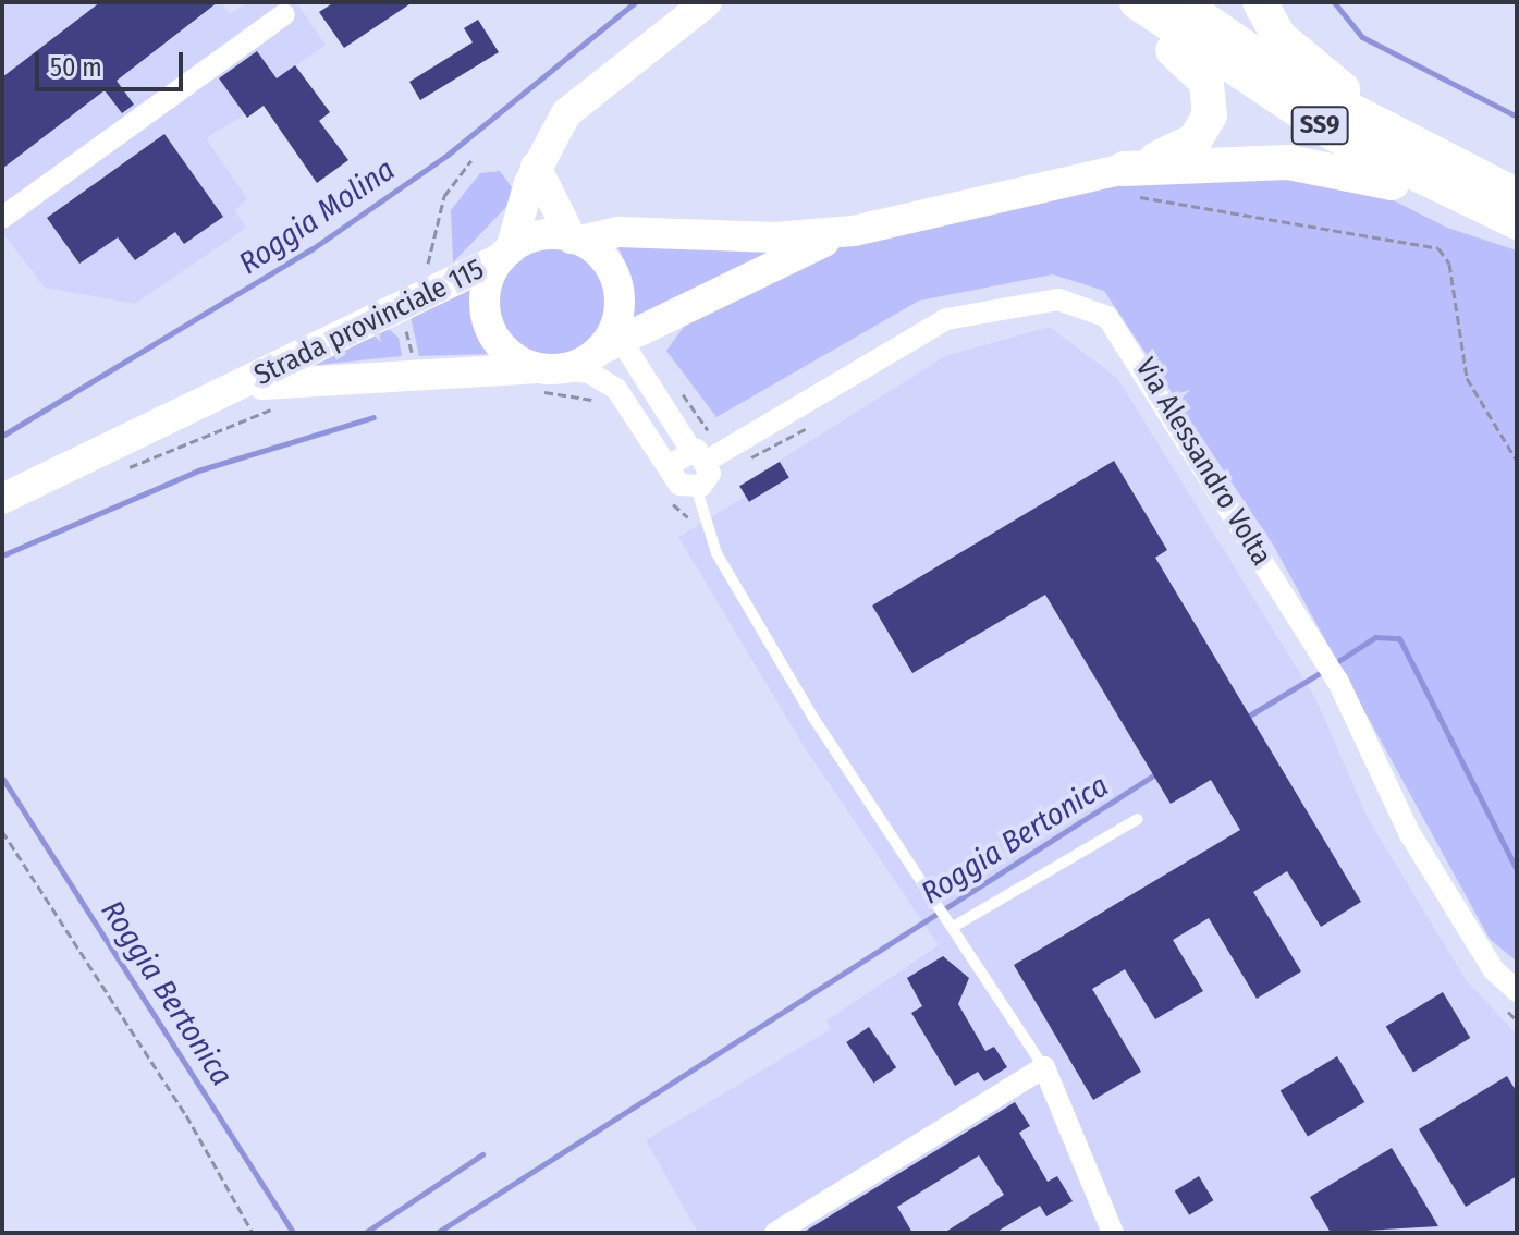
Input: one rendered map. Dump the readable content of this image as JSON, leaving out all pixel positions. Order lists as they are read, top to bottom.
{
  "streets": {
    "highway": ["SS9"],
    "main road": ["Strada provinciale 115"],
    "street": ["Via Alessandro Volta"]
  },
  "water": ["Roggia Molina", "Roggia Bertonica"],
  "scale_bar": "50 m"
}
